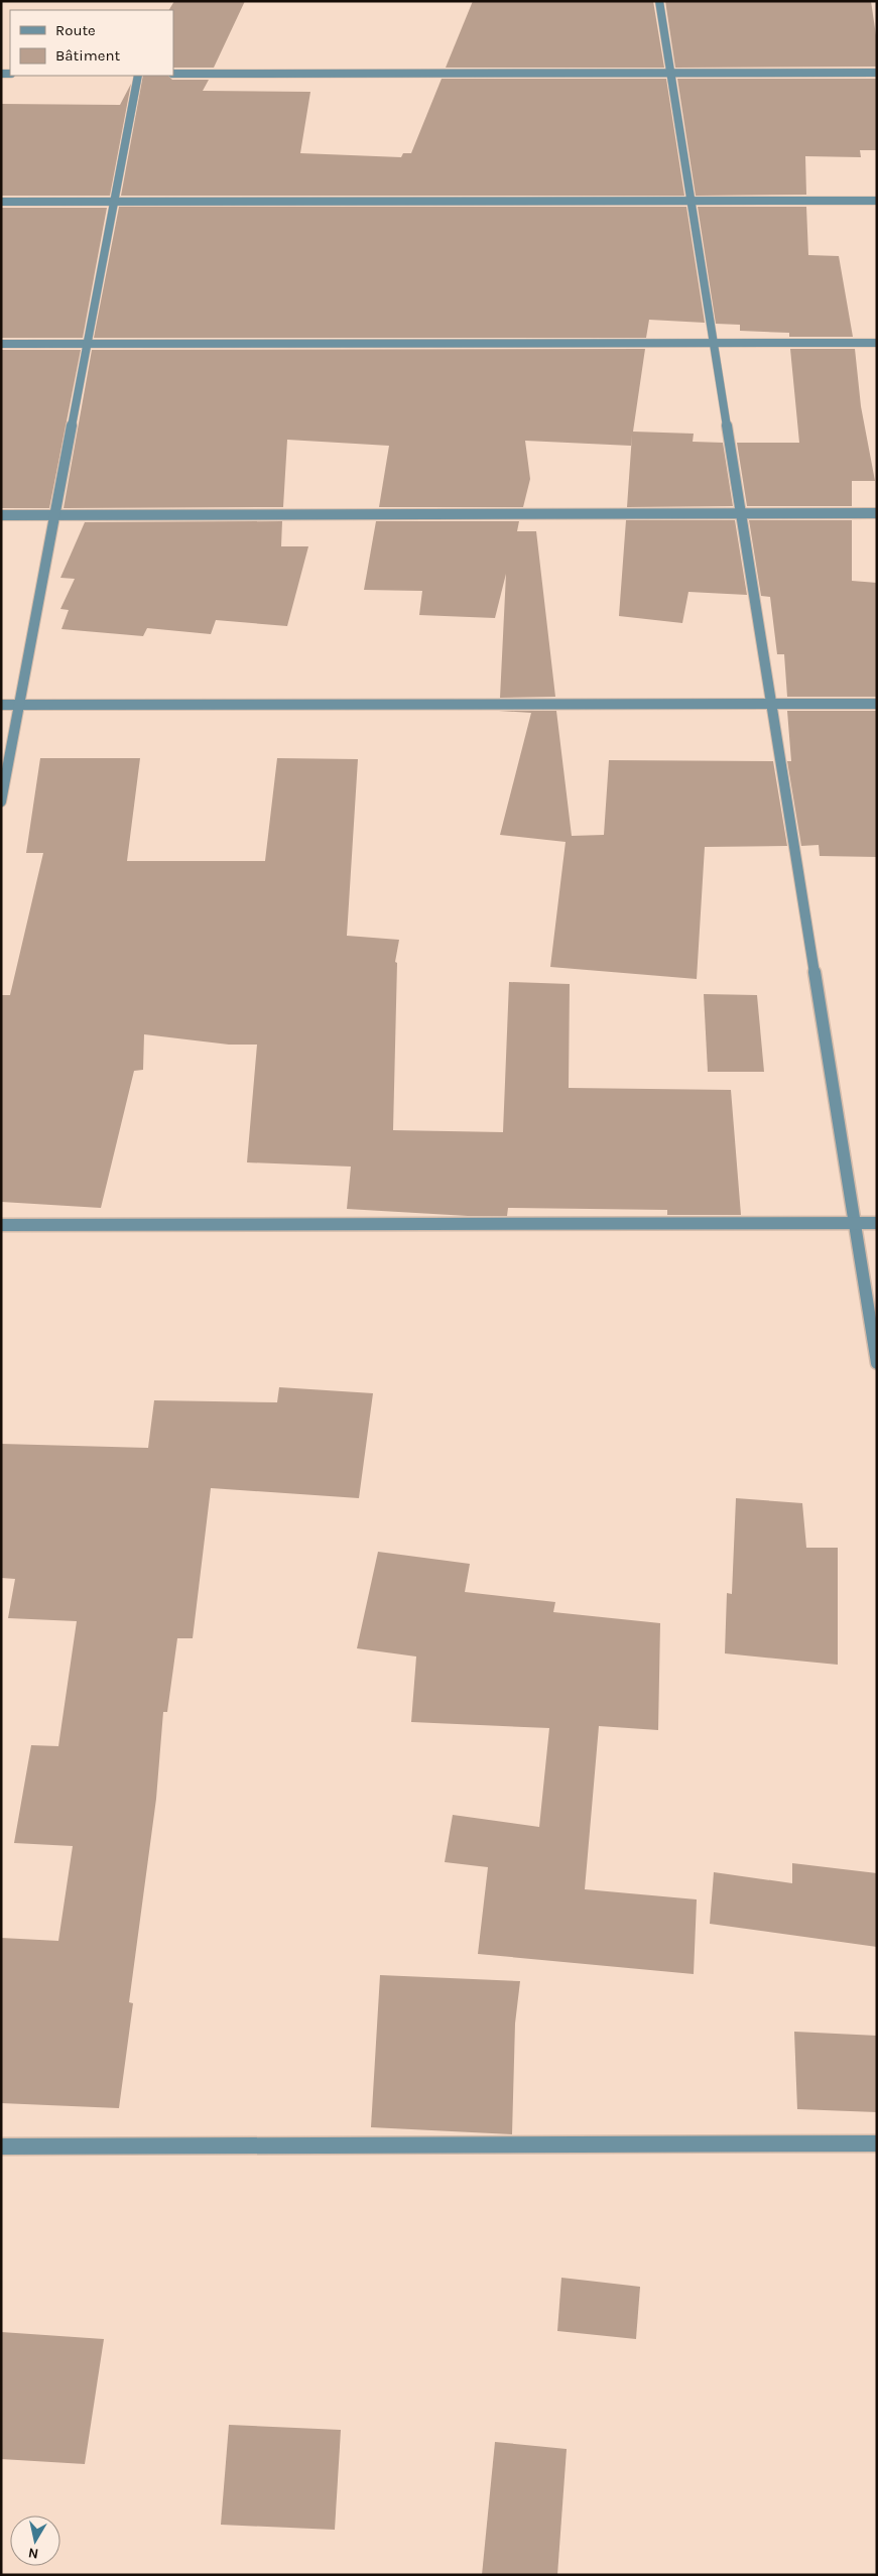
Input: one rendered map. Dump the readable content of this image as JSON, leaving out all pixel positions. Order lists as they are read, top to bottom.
{
  "legend": ["Route", "Bâtiment"],
  "north": "bottom"
}
